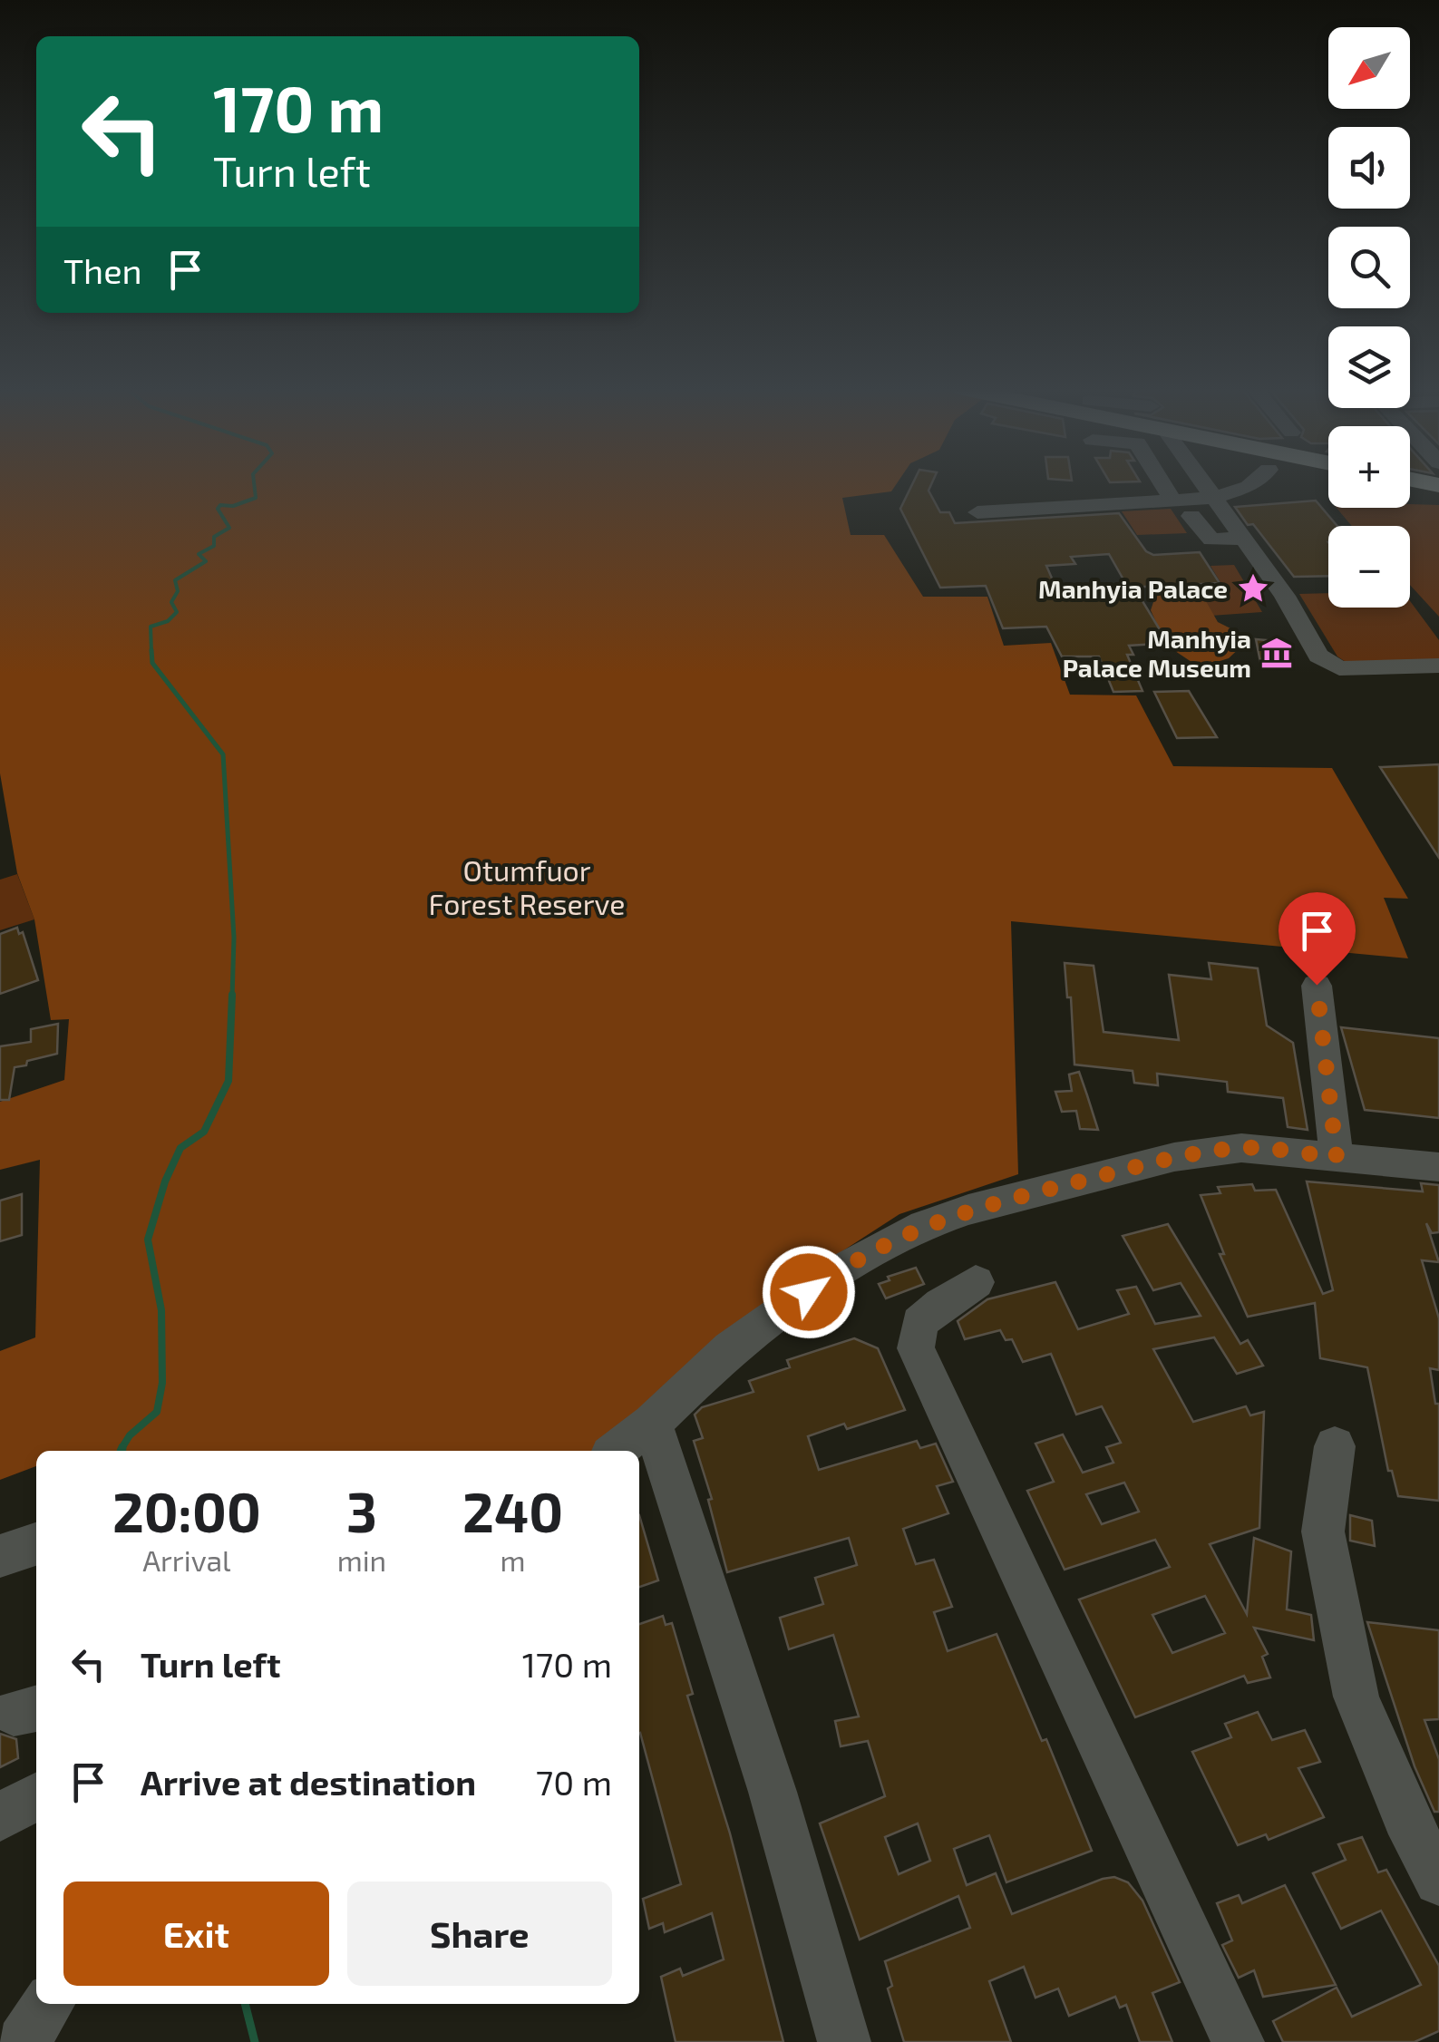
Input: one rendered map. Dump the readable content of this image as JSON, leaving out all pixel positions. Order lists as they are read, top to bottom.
{
  "parks": ["Otumfuor Forest Reserve"],
  "places": {
    "place": ["Manhyia Palace"],
    "museum": ["Manhyia Palace Museum"]
  },
  "north": "bottom left",
  "page": {
    "map_buttons": ["+", "−"],
    "turn": ["170 m", "Turn left"],
    "then": "Then",
    "eta": [
      "20:00",
      "Arrival",
      "3",
      "min",
      "240",
      "m"
    ],
    "list": [
      {
        "name": "Turn left",
        "value": "170 m"
      },
      {
        "name": "Arrive at destination",
        "value": "70 m"
      }
    ],
    "buttons": ["Exit", "Share"]
  }
}
